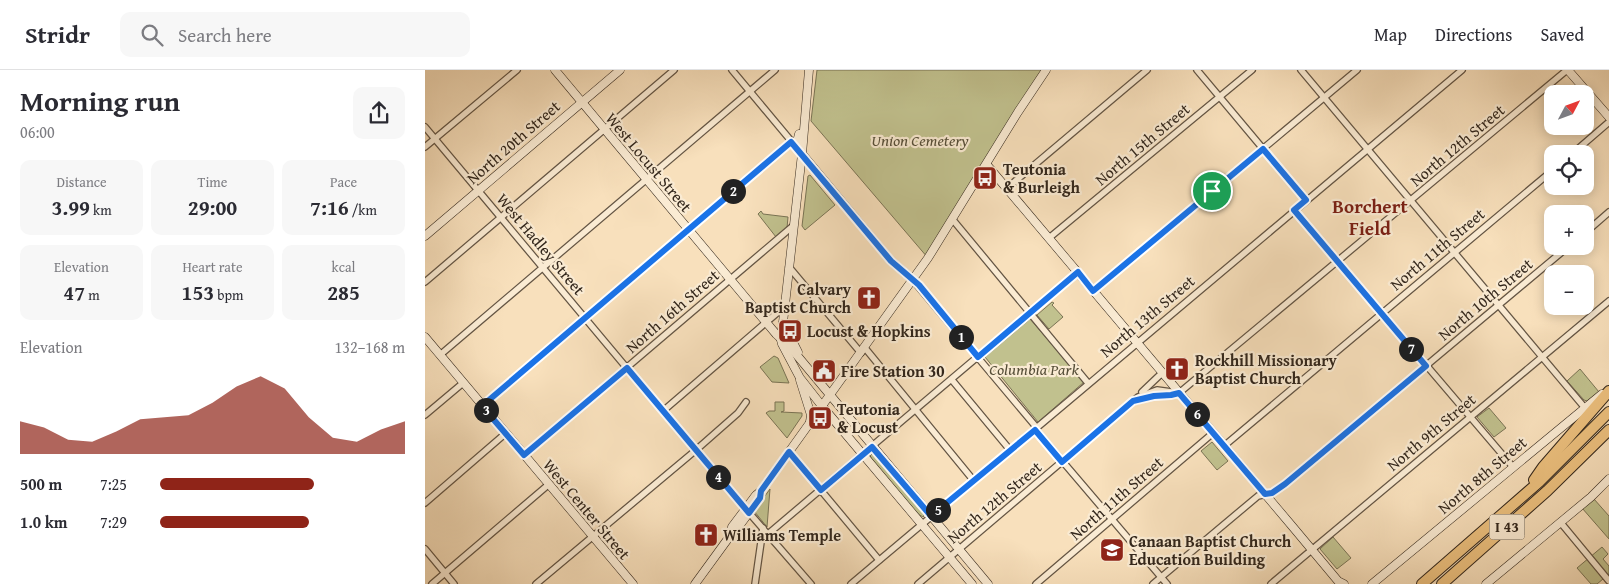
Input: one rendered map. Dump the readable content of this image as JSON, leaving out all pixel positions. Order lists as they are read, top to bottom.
{
  "streets": {
    "highway": ["I 43"],
    "street": [
      "North 20th Street",
      "North 15th Street",
      "North 12th Street",
      "West Locust Street",
      "West Hadley Street",
      "North 11th Street",
      "North 10th Street",
      "North 16th Street",
      "North 13th Street",
      "North 9th Street",
      "North 8th Street",
      "West Center Street"
    ]
  },
  "crossings": [
    ["North 20th Street", "West Locust Street"],
    ["North 20th Street", "West Hadley Street"],
    ["North 12th Street", "West Locust Street"],
    ["West Locust Street", "North 16th Street"],
    ["West Locust Street", "North 13th Street"],
    ["West Hadley Street", "North 16th Street"],
    ["North 16th Street", "West Center Street"]
  ],
  "districts": ["Borchert Field"],
  "parks": ["Union Cemetery", "Columbia Park"],
  "places": {
    "bus stop": ["Teutonia & Burleigh", "Locust & Hopkins", "Teutonia & Locust"],
    "church": ["Calvary Baptist Church", "Rockhill Missionary Baptist Church", "Williams Temple"],
    "public building": ["Fire Station 30"],
    "school or university": ["Canaan Baptist Church Education Building"]
  },
  "north": "top right",
  "page": {
    "header": "Stridr",
    "search": "Search here",
    "nav": ["Map", "Directions", "Saved"],
    "heading": ["Morning run", "06:00"],
    "map_buttons": ["+", "−"],
    "stats": [
      ["Distance", "3.99 km"],
      ["Time", "29:00"],
      ["Pace", "7:16 /km"],
      ["Elevation", "47 m"],
      ["Heart rate", "153 bpm"],
      ["kcal", "285"]
    ],
    "pins": [
      "2",
      "1",
      "7",
      "3",
      "6",
      "4",
      "5"
    ],
    "chart": ["Elevation", "132–168 m"],
    "list": [
      {
        "name": "500 m",
        "note": "7:25"
      },
      {
        "name": "1.0 km",
        "note": "7:29"
      }
    ]
  }
}
